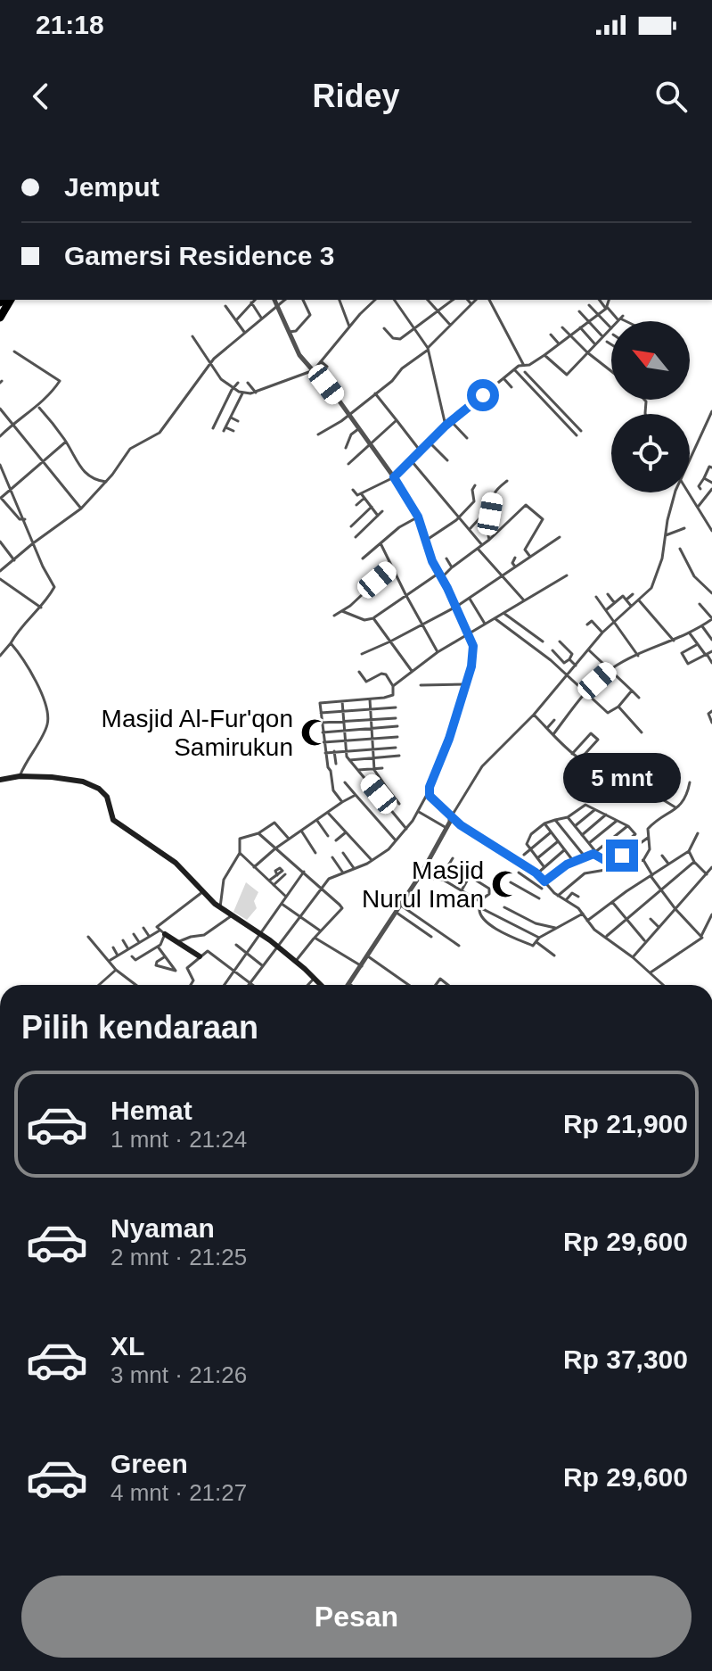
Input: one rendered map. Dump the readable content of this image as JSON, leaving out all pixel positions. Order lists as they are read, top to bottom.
{
  "places": {
    "mosque": ["Masjid Al-Fur'qon Samirukun", "Masjid Nurul Iman"]
  },
  "north": "top left",
  "page": {
    "status": "21:18",
    "header": "Ridey",
    "banner": ["Jemput", "Gamersi Residence 3"],
    "bubble": "5 mnt",
    "heading": "Pilih kendaraan",
    "list": [
      {
        "name": "Hemat",
        "note": "1 mnt · 21:24",
        "value": "Rp 21,900"
      },
      {
        "name": "Nyaman",
        "note": "2 mnt · 21:25",
        "value": "Rp 29,600"
      },
      {
        "name": "XL",
        "note": "3 mnt · 21:26",
        "value": "Rp 37,300"
      },
      {
        "name": "Green",
        "note": "4 mnt · 21:27",
        "value": "Rp 29,600"
      }
    ],
    "buttons": "Pesan"
  }
}
